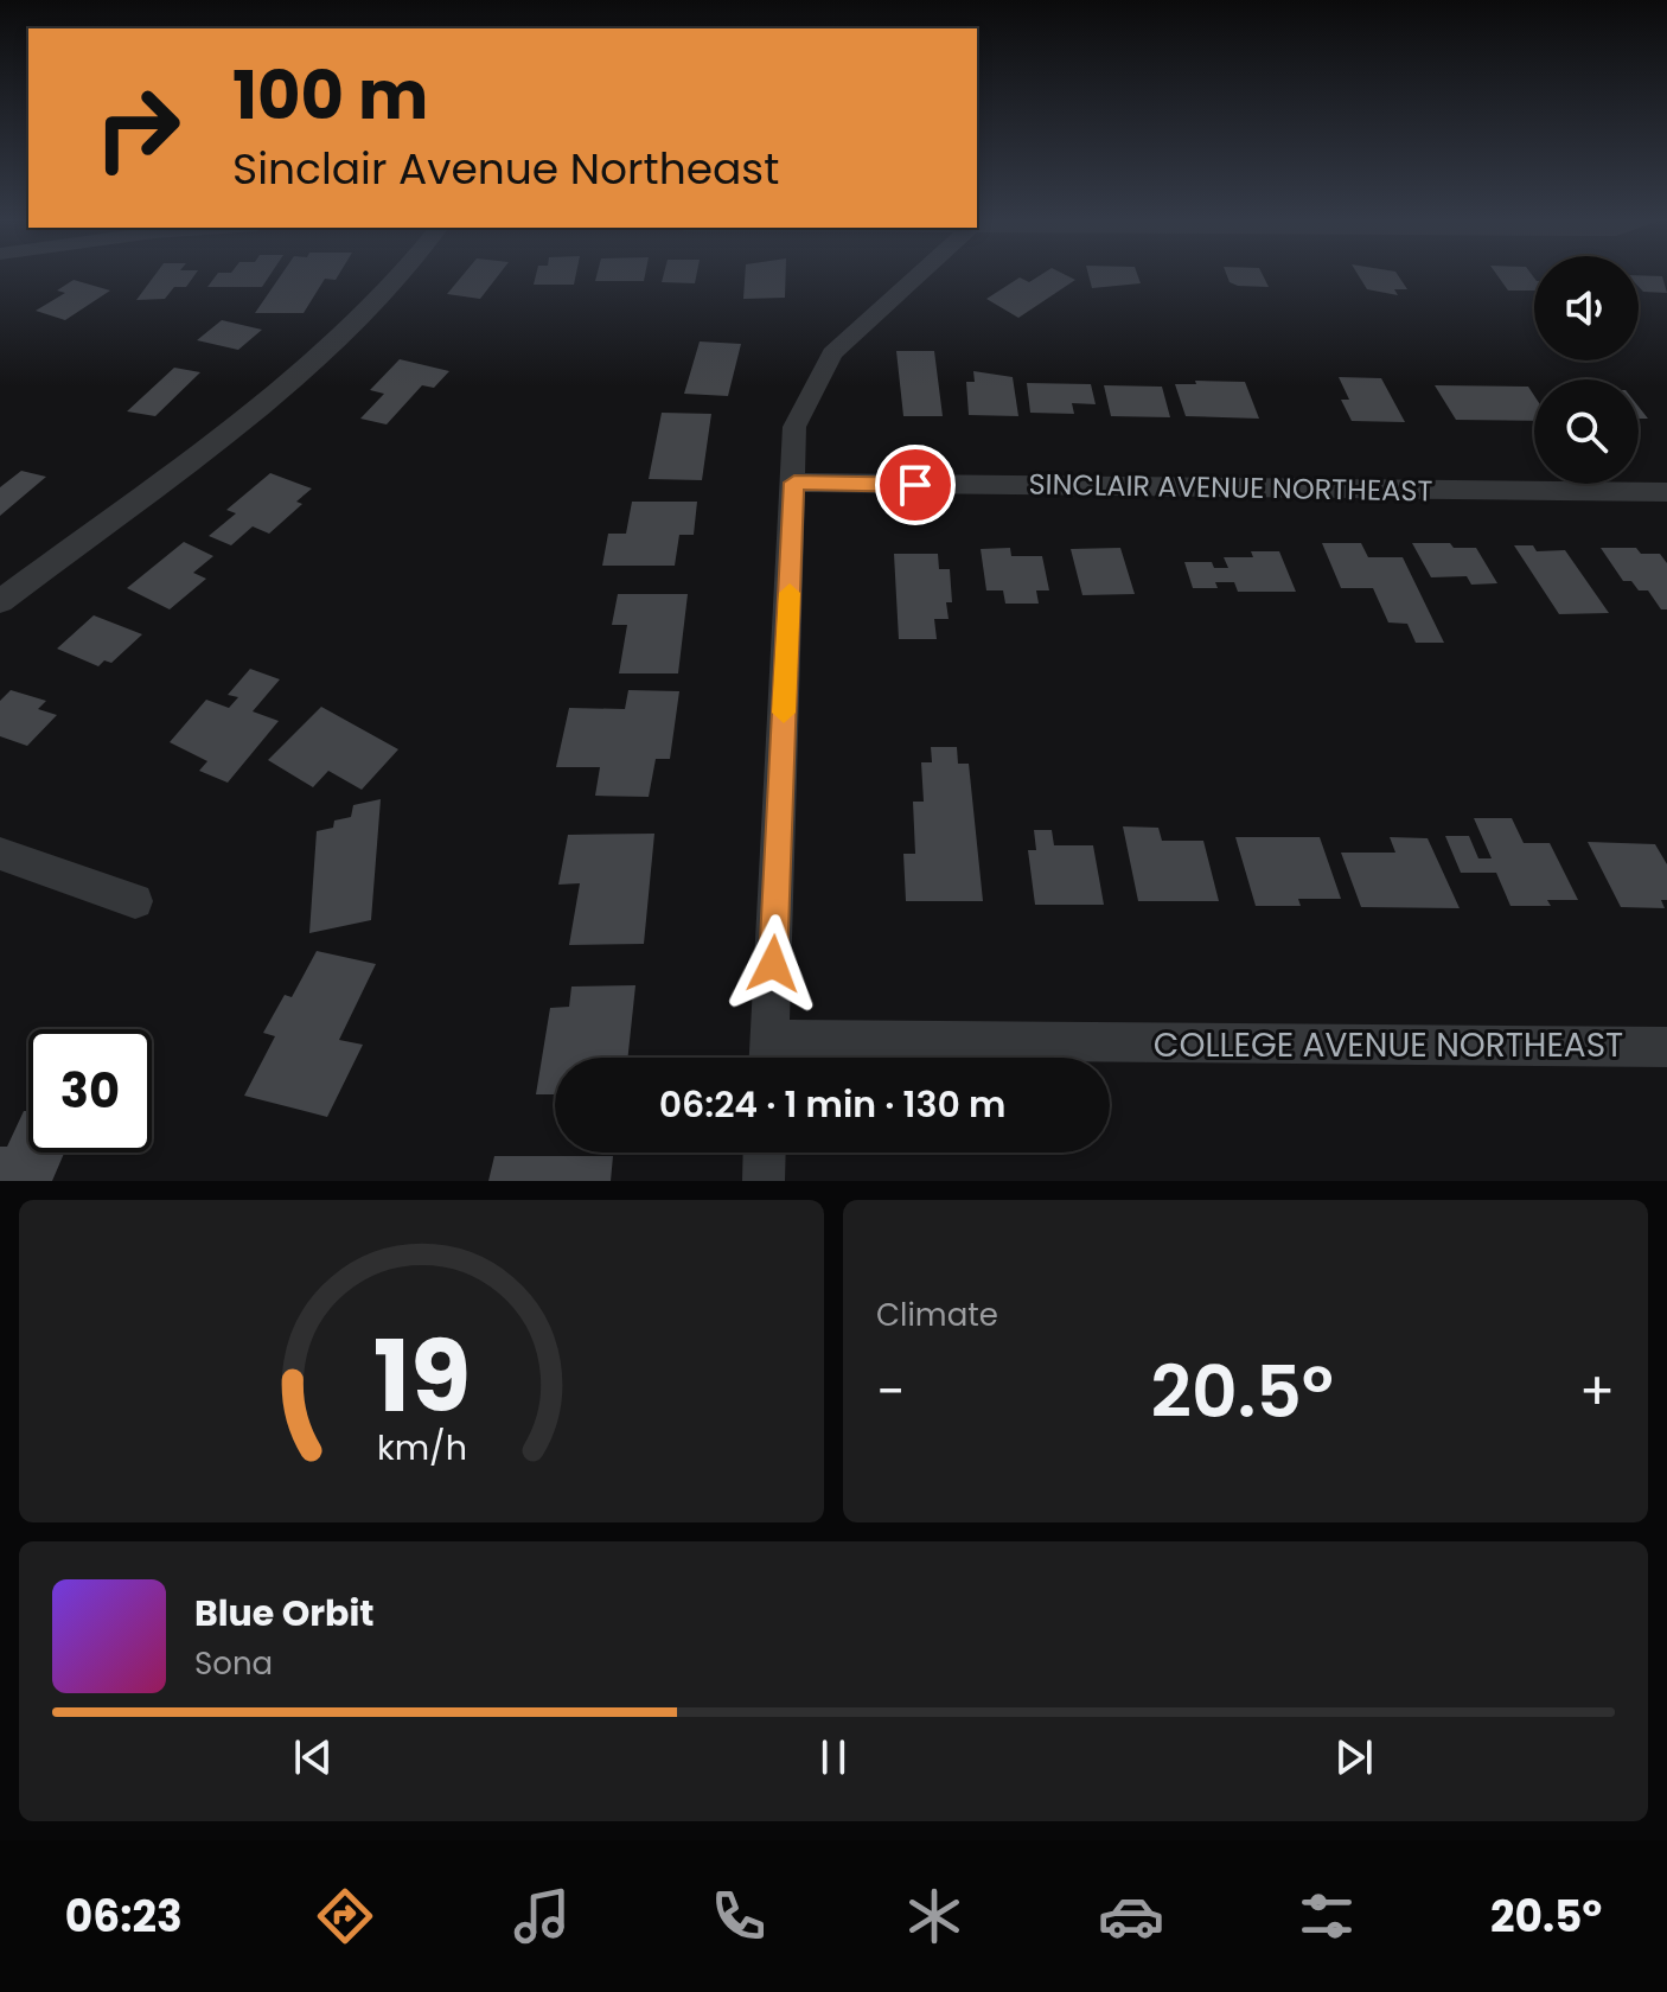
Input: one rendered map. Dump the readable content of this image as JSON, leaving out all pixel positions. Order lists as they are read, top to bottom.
{
  "streets": {
    "street": ["SINCLAIR AVENUE NORTHEAST", "COLLEGE AVENUE NORTHEAST"]
  },
  "page": {
    "turn": ["100 m", "Sinclair Avenue Northeast"],
    "limit": "30",
    "trip": "06:24 · 1 min · 130 m",
    "tile": "Climate",
    "heat": ["−", "20.5°", "+"],
    "song": ["Blue Orbit", "Sona"],
    "tabs": ["06:23", "20.5°"],
    "gauge": ["19", "km/h"]
  }
}
